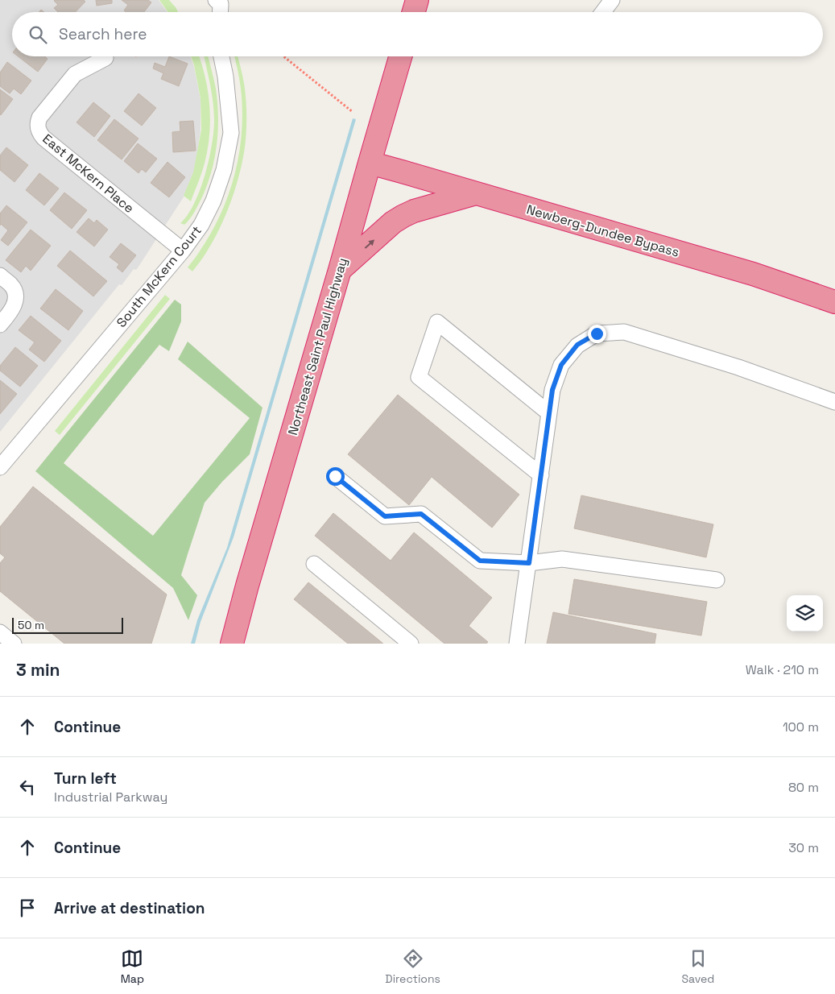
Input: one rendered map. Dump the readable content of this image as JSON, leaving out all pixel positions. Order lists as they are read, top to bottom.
{
  "streets": {
    "highway": ["Newberg-Dundee Bypass", "Northeast Saint Paul Highway"],
    "street": ["East McKern Place", "South McKern Court"]
  },
  "crossings": [
    ["East McKern Place", "South McKern Court"],
    ["Newberg-Dundee Bypass", "Northeast Saint Paul Highway"]
  ],
  "scale_bar": "50 m",
  "page": {
    "search": "Search here",
    "scale": "50 m",
    "heading": ["3 min", "Walk · 210 m"],
    "list": [
      ["Continue", "100 m"],
      ["Turn left", "Industrial Parkway", "80 m"],
      ["Continue", "30 m"],
      "Arrive at destination"
    ],
    "nav": ["Map", "Directions", "Saved"]
  }
}
